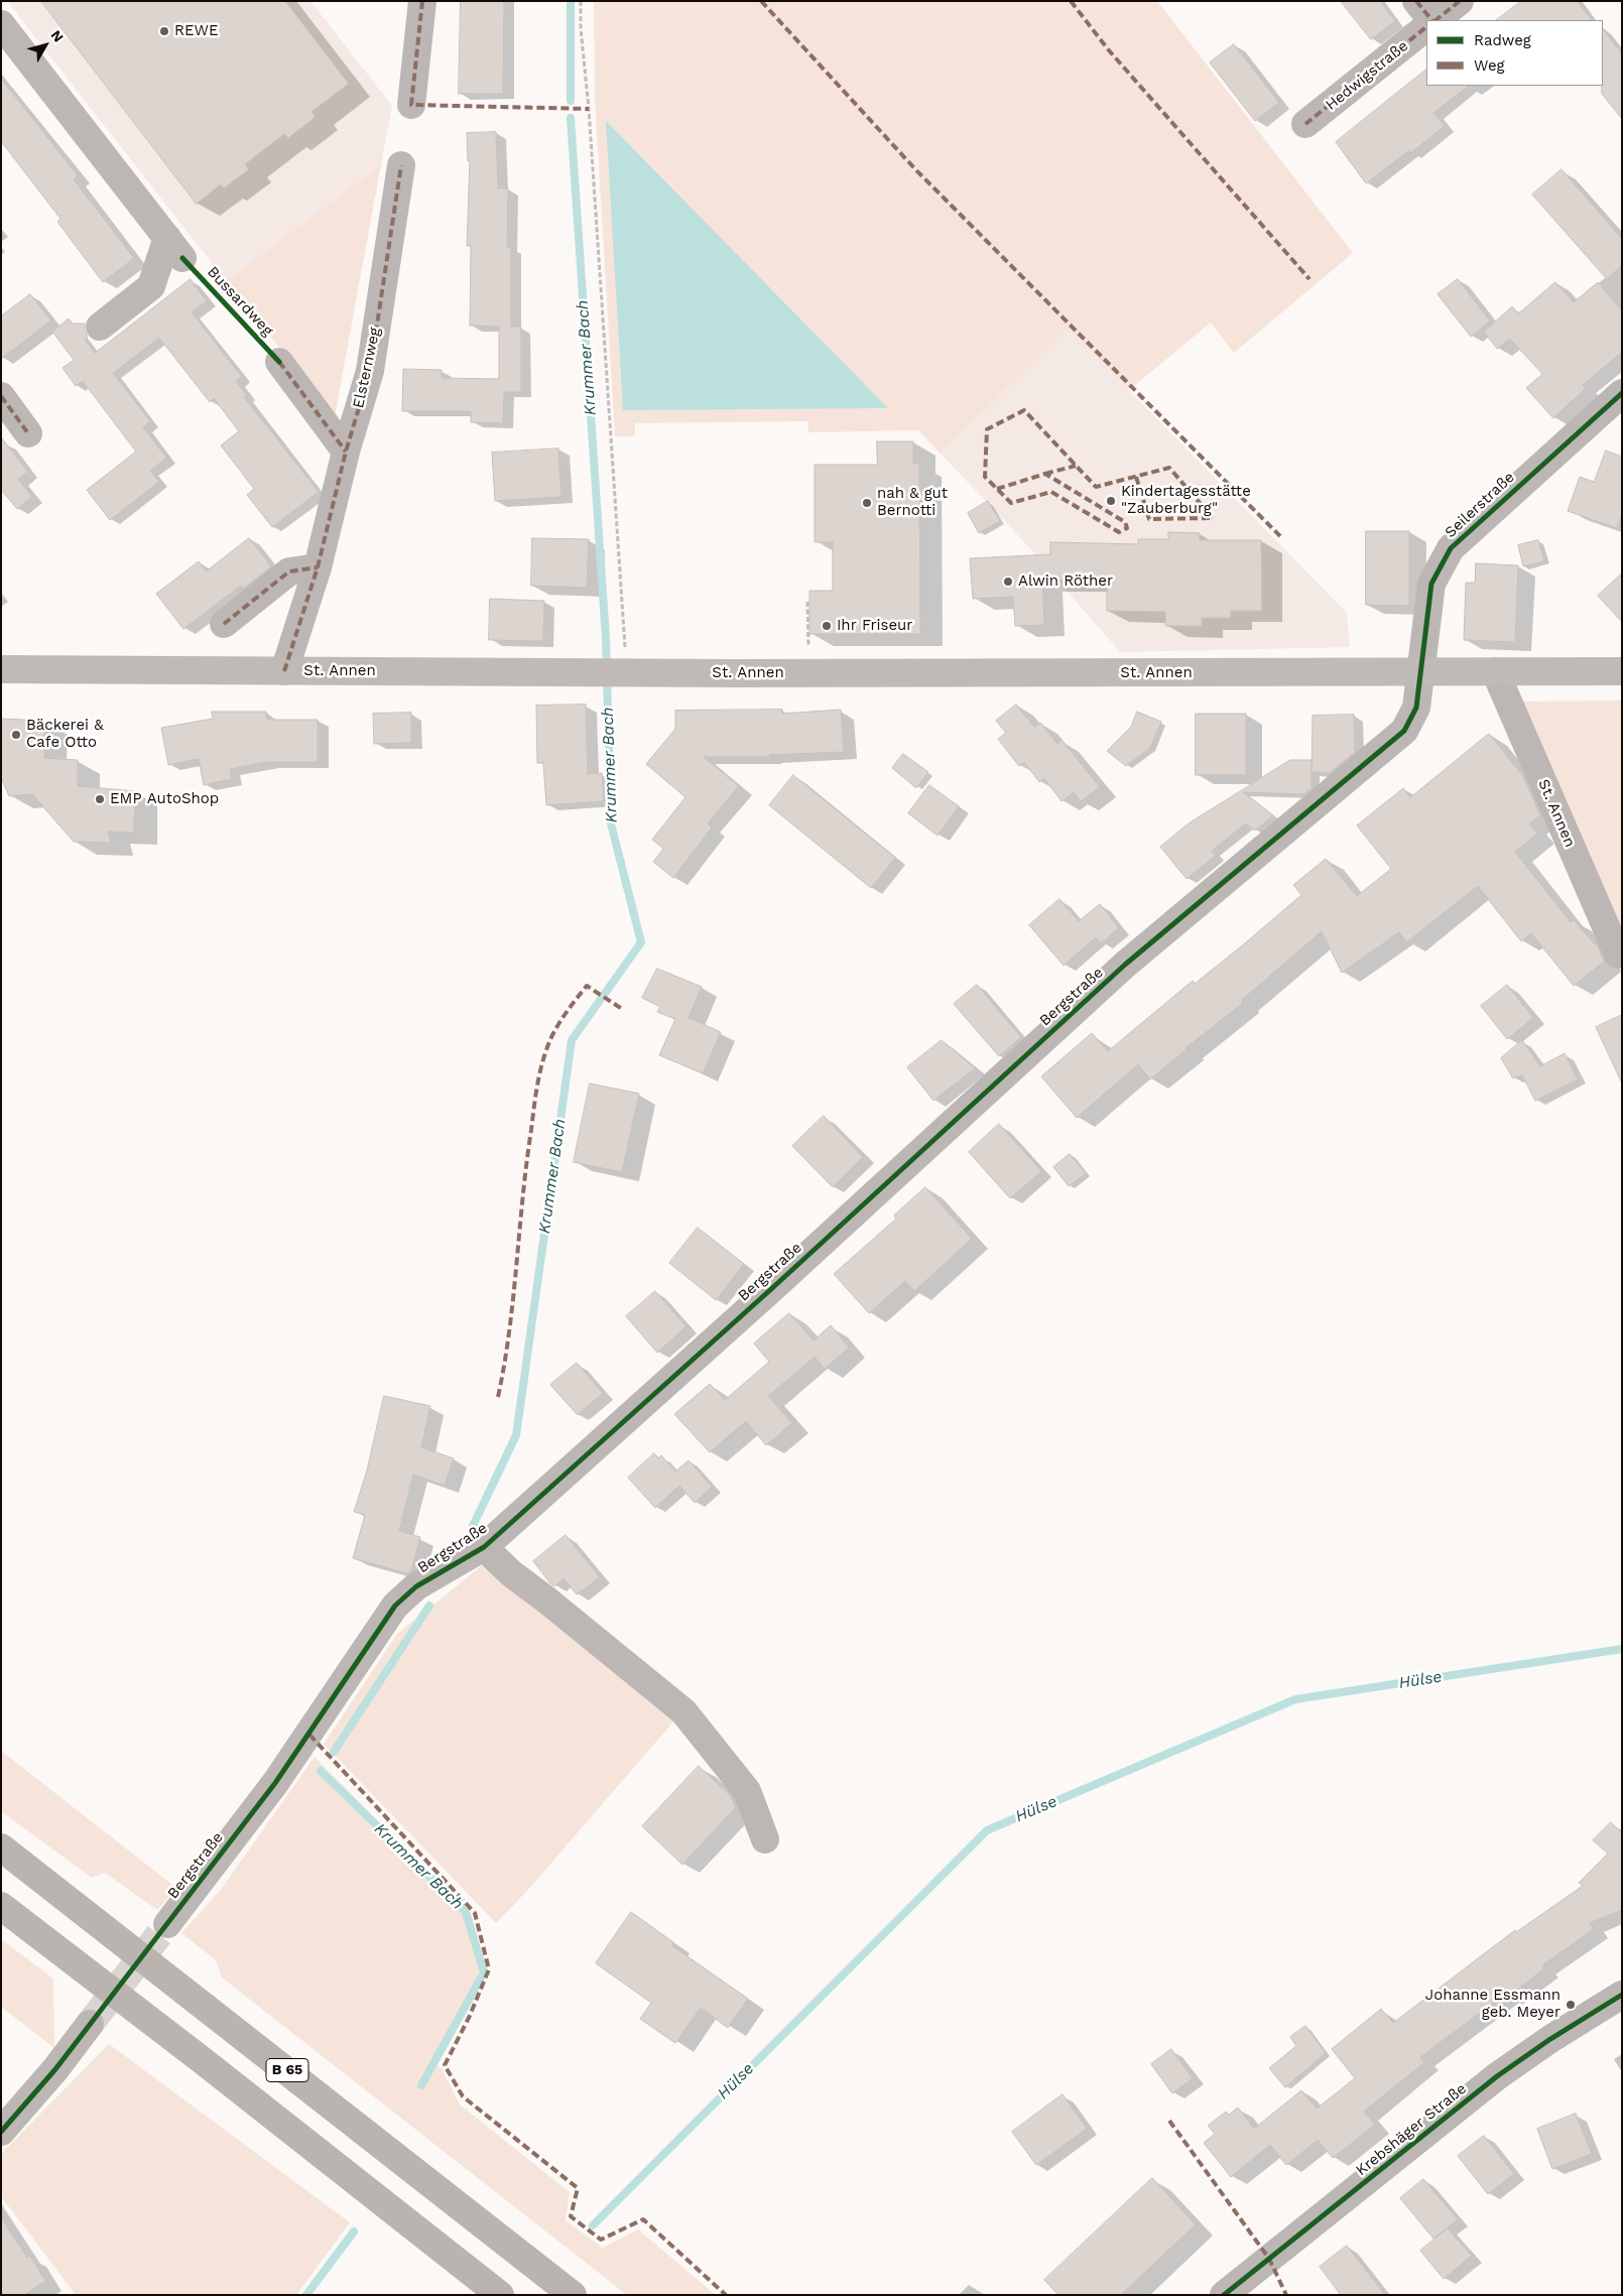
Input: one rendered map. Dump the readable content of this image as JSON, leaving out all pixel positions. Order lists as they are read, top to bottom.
{
  "streets": {
    "highway": ["B 65"],
    "main road": ["St. Annen"],
    "street": [
      "Hedwigstraße",
      "Elsternweg",
      "Seilerstraße",
      "Bergstraße",
      "Krebshäger Straße"
    ],
    "cycle path": ["Bussardweg"]
  },
  "crossings": [
    ["Elsternweg", "St. Annen"],
    ["Seilerstraße", "St. Annen"],
    ["Seilerstraße", "Bergstraße"],
    ["St. Annen", "Bergstraße"]
  ],
  "water": ["Krummer Bach", "Hülse"],
  "places": [
    "REWE",
    "Kindertagesstätte \"Zauberburg\"",
    "nah & gut Bernotti",
    "Alwin Röther",
    "Ihr Friseur",
    "Bäckerei & Cafe Otto",
    "EMP AutoShop",
    "Johanne Essmann geb. Meyer"
  ],
  "legend": ["Radweg", "Weg"],
  "north": "top right"
}
